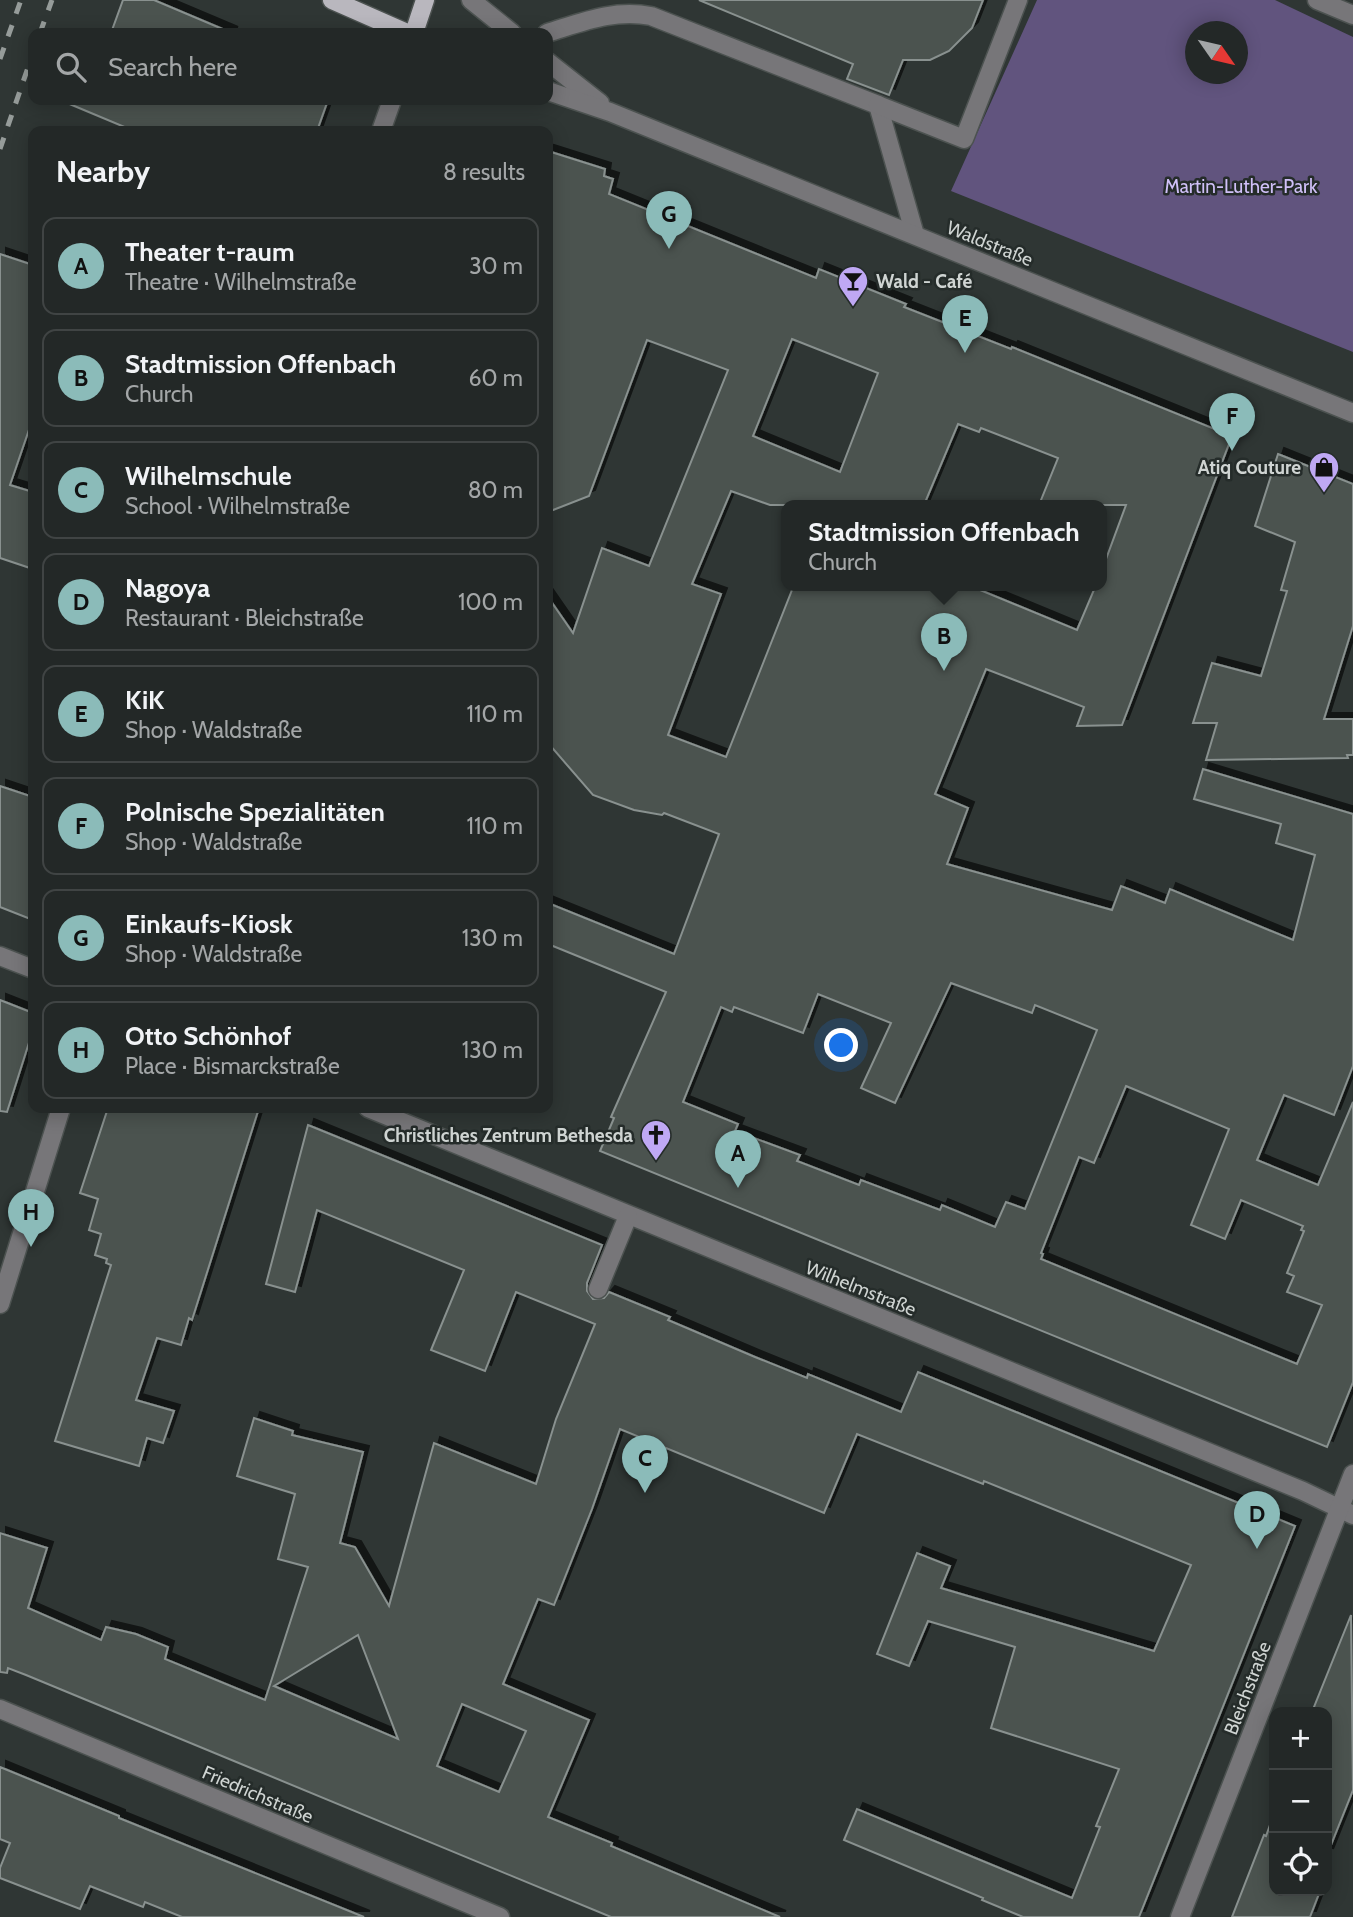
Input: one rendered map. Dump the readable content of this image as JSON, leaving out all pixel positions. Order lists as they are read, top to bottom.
{
  "streets": {
    "street": [
      "Waldstraße",
      "Wilhelmstraße",
      "Bleichstraße",
      "Friedrichstraße"
    ]
  },
  "crossings": [
    ["Wilhelmstraße", "Bleichstraße"]
  ],
  "parks": ["Martin-Luther-Park"],
  "places": {
    "bar": ["Wald - Café"],
    "shop": ["Atiq Couture"],
    "church": ["Christliches Zentrum Bethesda"]
  },
  "north": "bottom right",
  "page": {
    "search": "Search here",
    "heading": ["Nearby", "8 results"],
    "pins": [
      "G",
      "E",
      "F",
      "B",
      "A",
      "H",
      "C",
      "D"
    ],
    "list": [
      {
        "mark": "A",
        "name": "Theater t-raum",
        "note": "Theatre · Wilhelmstraße",
        "value": "30 m"
      },
      {
        "mark": "B",
        "name": "Stadtmission Offenbach",
        "note": "Church",
        "value": "60 m"
      },
      {
        "mark": "C",
        "name": "Wilhelmschule",
        "note": "School · Wilhelmstraße",
        "value": "80 m"
      },
      {
        "mark": "D",
        "name": "Nagoya",
        "note": "Restaurant · Bleichstraße",
        "value": "100 m"
      },
      {
        "mark": "E",
        "name": "KiK",
        "note": "Shop · Waldstraße",
        "value": "110 m"
      },
      {
        "mark": "F",
        "name": "Polnische Spezialitäten",
        "note": "Shop · Waldstraße",
        "value": "110 m"
      },
      {
        "mark": "G",
        "name": "Einkaufs-Kiosk",
        "note": "Shop · Waldstraße",
        "value": "130 m"
      },
      {
        "mark": "H",
        "name": "Otto Schönhof",
        "note": "Place · Bismarckstraße",
        "value": "130 m"
      }
    ],
    "popup": ["Stadtmission Offenbach", "Church"],
    "map_buttons": ["+", "−"]
  }
}
